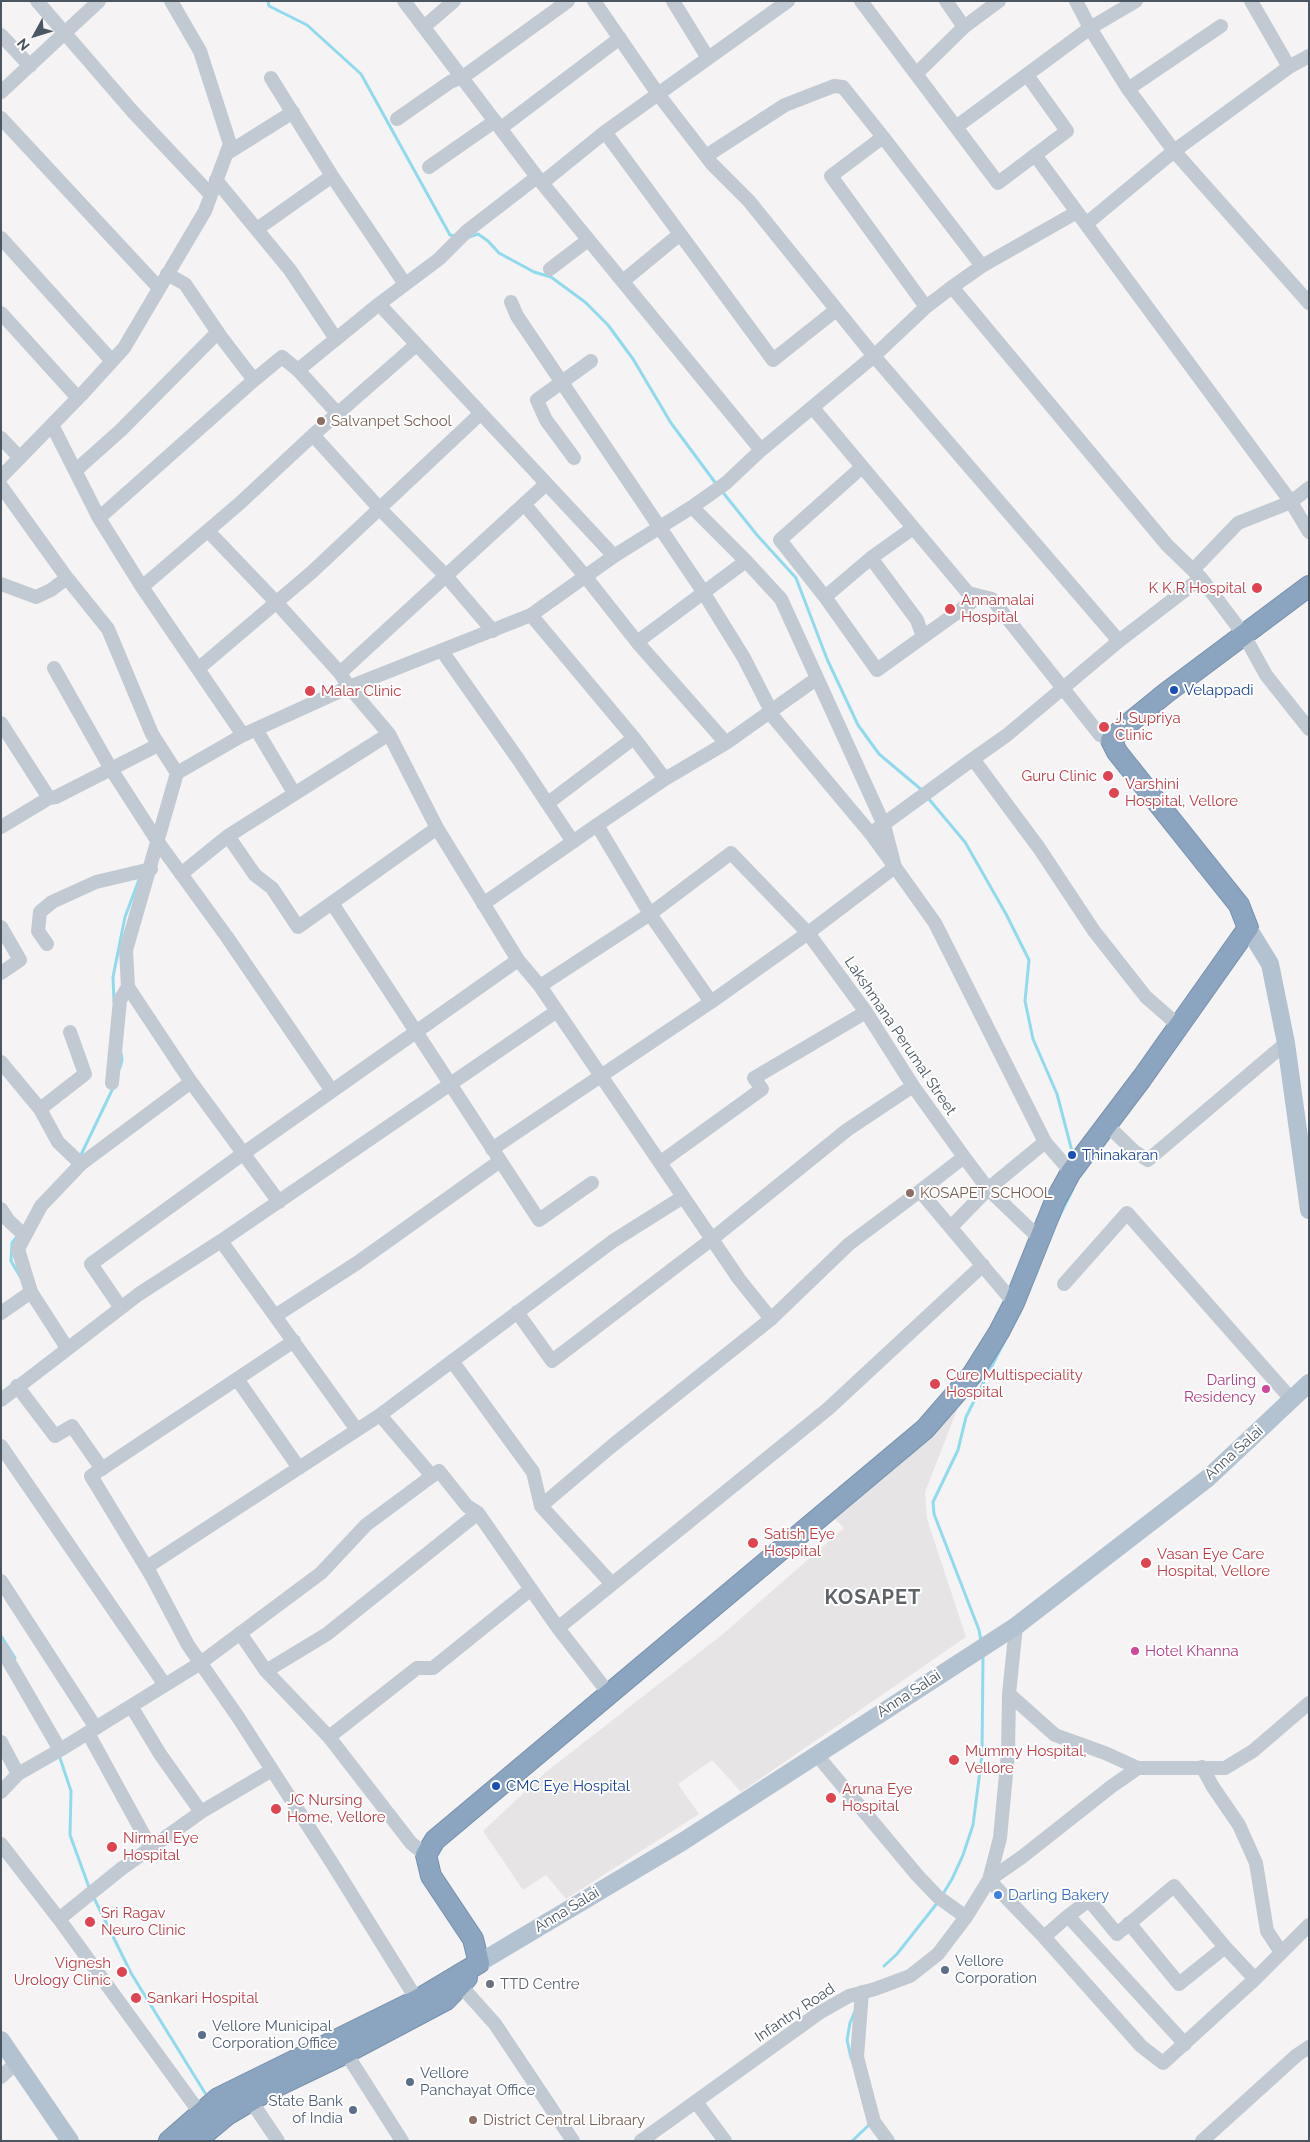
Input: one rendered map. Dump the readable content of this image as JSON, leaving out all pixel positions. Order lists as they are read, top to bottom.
{
  "streets": {
    "highway": ["Anna Salai"],
    "street": ["Lakshmana Perumal Street", "Infantry Road"]
  },
  "crossings": [
    ["Anna Salai", "Infantry Road"]
  ],
  "districts": ["KOSAPET"],
  "places": [
    "Salvanpet School",
    "K K R Hospital",
    "Annamalai Hospital",
    "Velappadi",
    "Malar Clinic",
    "J. Supriya Clinic",
    "Guru Clinic",
    "Varshini Hospital, Vellore",
    "Thinakaran",
    "KOSAPET SCHOOL",
    "Cure Multispeciality Hospital",
    "Darling Residency",
    "Satish Eye Hospital",
    "Vasan Eye Care Hospital, Vellore",
    "Hotel Khanna",
    "Mummy Hospital, Vellore",
    "CMC Eye Hospital",
    "Aruna Eye Hospital",
    "JC Nursing Home, Vellore",
    "Nirmal Eye Hospital",
    "Darling Bakery",
    "Sri Ragav Neuro Clinic",
    "Vellore Corporation",
    "Vignesh Urology Clinic",
    "TTD Centre",
    "Sankari Hospital",
    "Vellore Municipal Corporation Office",
    "Vellore Panchayat Office",
    "State Bank of India",
    "District Central Libraary"
  ],
  "north": "bottom left"
}
